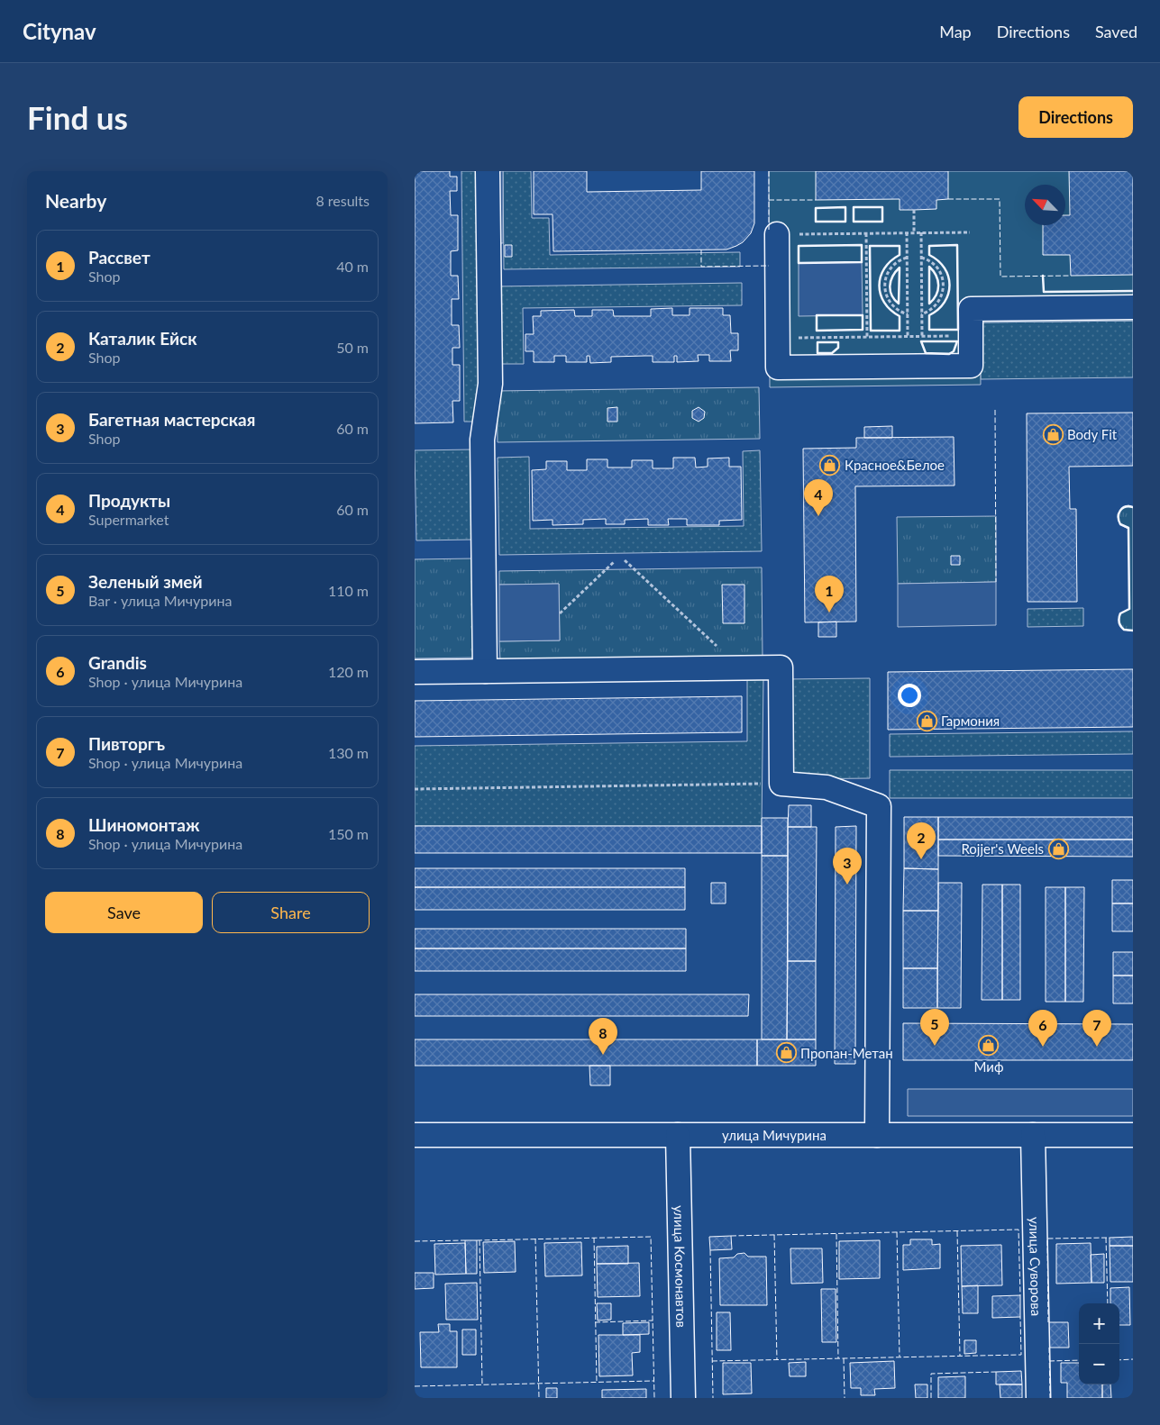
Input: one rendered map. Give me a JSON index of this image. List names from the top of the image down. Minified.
{"streets":{"street":["улица Мичурина","улица Космонавтов","улица Суворова"]},"crossings":[["улица Мичурина","улица Космонавтов"],["улица Мичурина","улица Суворова"]],"places":{"shop":["Body Fit","Красное&Белое","Гармония","Rojjer's Weels","Миф","Пропан-Метан"]},"north":"top left","page":{"header":"Citynav","nav":["Map","Directions","Saved"],"buttons":["Directions",["Save","Share"]],"title":"Find us","heading":["Nearby","8 results"],"list":[{"mark":"1","name":"Рассвет","note":"Shop","value":"40 m"},{"mark":"2","name":"Каталик Ейск","note":"Shop","value":"50 m"},{"mark":"3","name":"Багетная мастерская","note":"Shop","value":"60 m"},{"mark":"4","name":"Продукты","note":"Supermarket","value":"60 m"},{"mark":"5","name":"Зеленый змей","note":"Bar · улица Мичурина","value":"110 m"},{"mark":"6","name":"Grandis","note":"Shop · улица Мичурина","value":"120 m"},{"mark":"7","name":"Пивторгъ","note":"Shop · улица Мичурина","value":"130 m"},{"mark":"8","name":"Шиномонтаж","note":"Shop · улица Мичурина","value":"150 m"}],"pins":["4","1","2","3","5","6","7","8"],"map_buttons":["+","−"]}}
